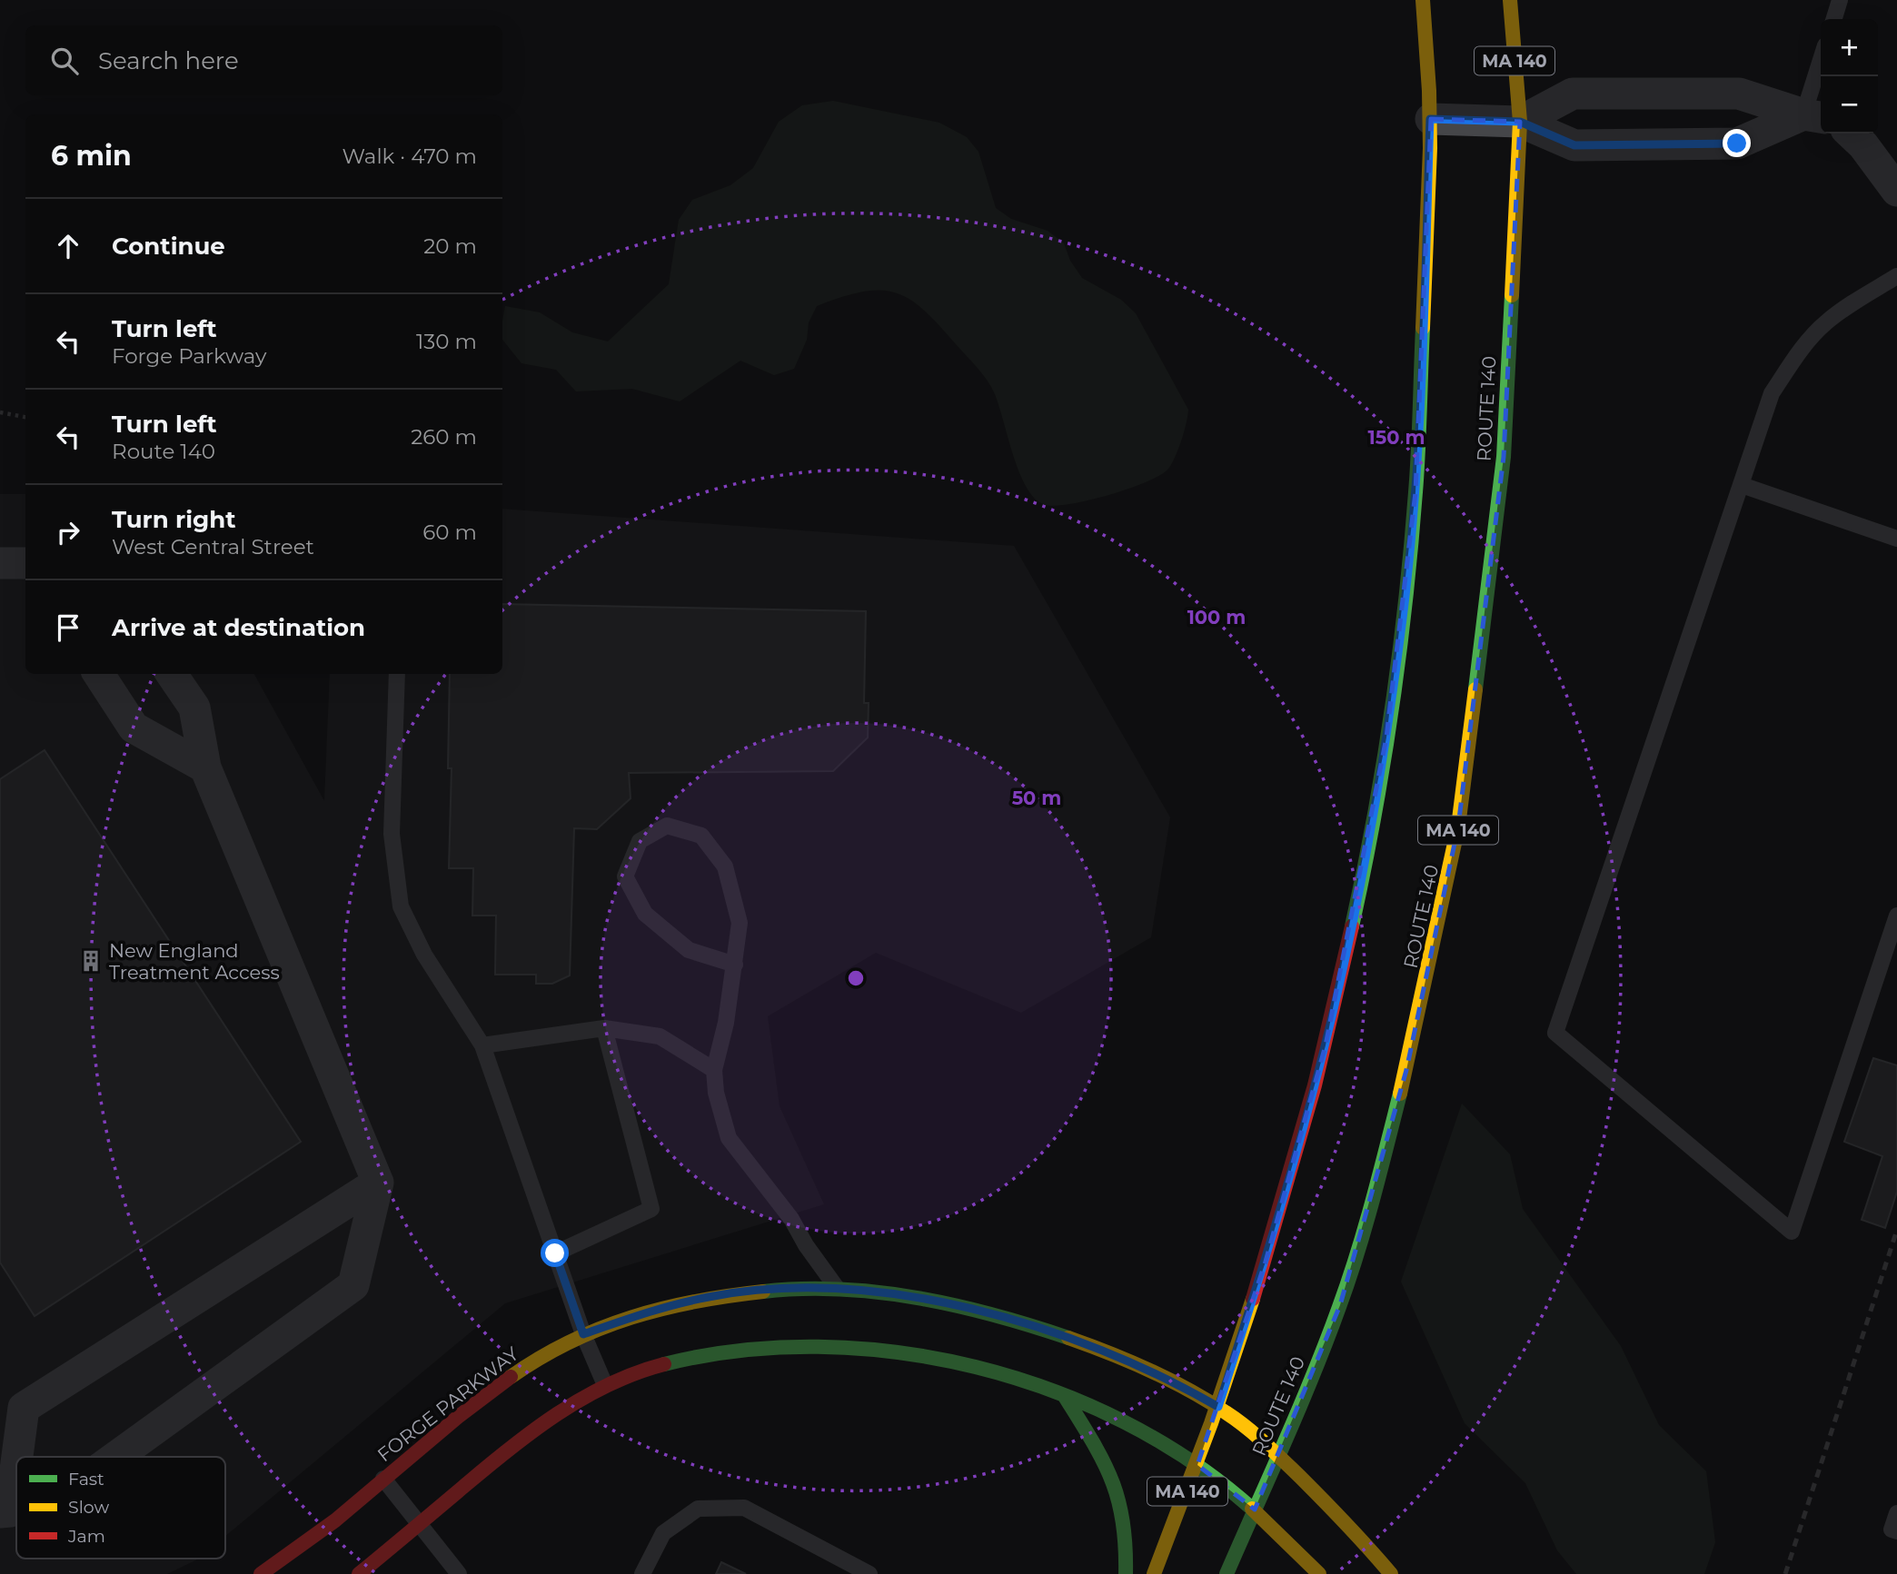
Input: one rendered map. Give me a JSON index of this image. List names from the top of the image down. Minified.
{"streets":{"main road":["MA 140","ROUTE 140","FORGE PARKWAY"]},"crossings":[["MA 140","ROUTE 140"],["MA 140","FORGE PARKWAY"],["ROUTE 140","FORGE PARKWAY"]],"places":{"building":["New England Treatment Access"]},"legend":["Fast","Slow","Jam"],"page":{"map_buttons":["+","−"],"search":"Search here","heading":["6 min","Walk · 470 m"],"list":[["Continue","20 m"],["Turn left","Forge Parkway","130 m"],["Turn left","Route 140","260 m"],["Turn right","West Central Street","60 m"],"Arrive at destination"]},"rings":["150 m","100 m","50 m"]}
